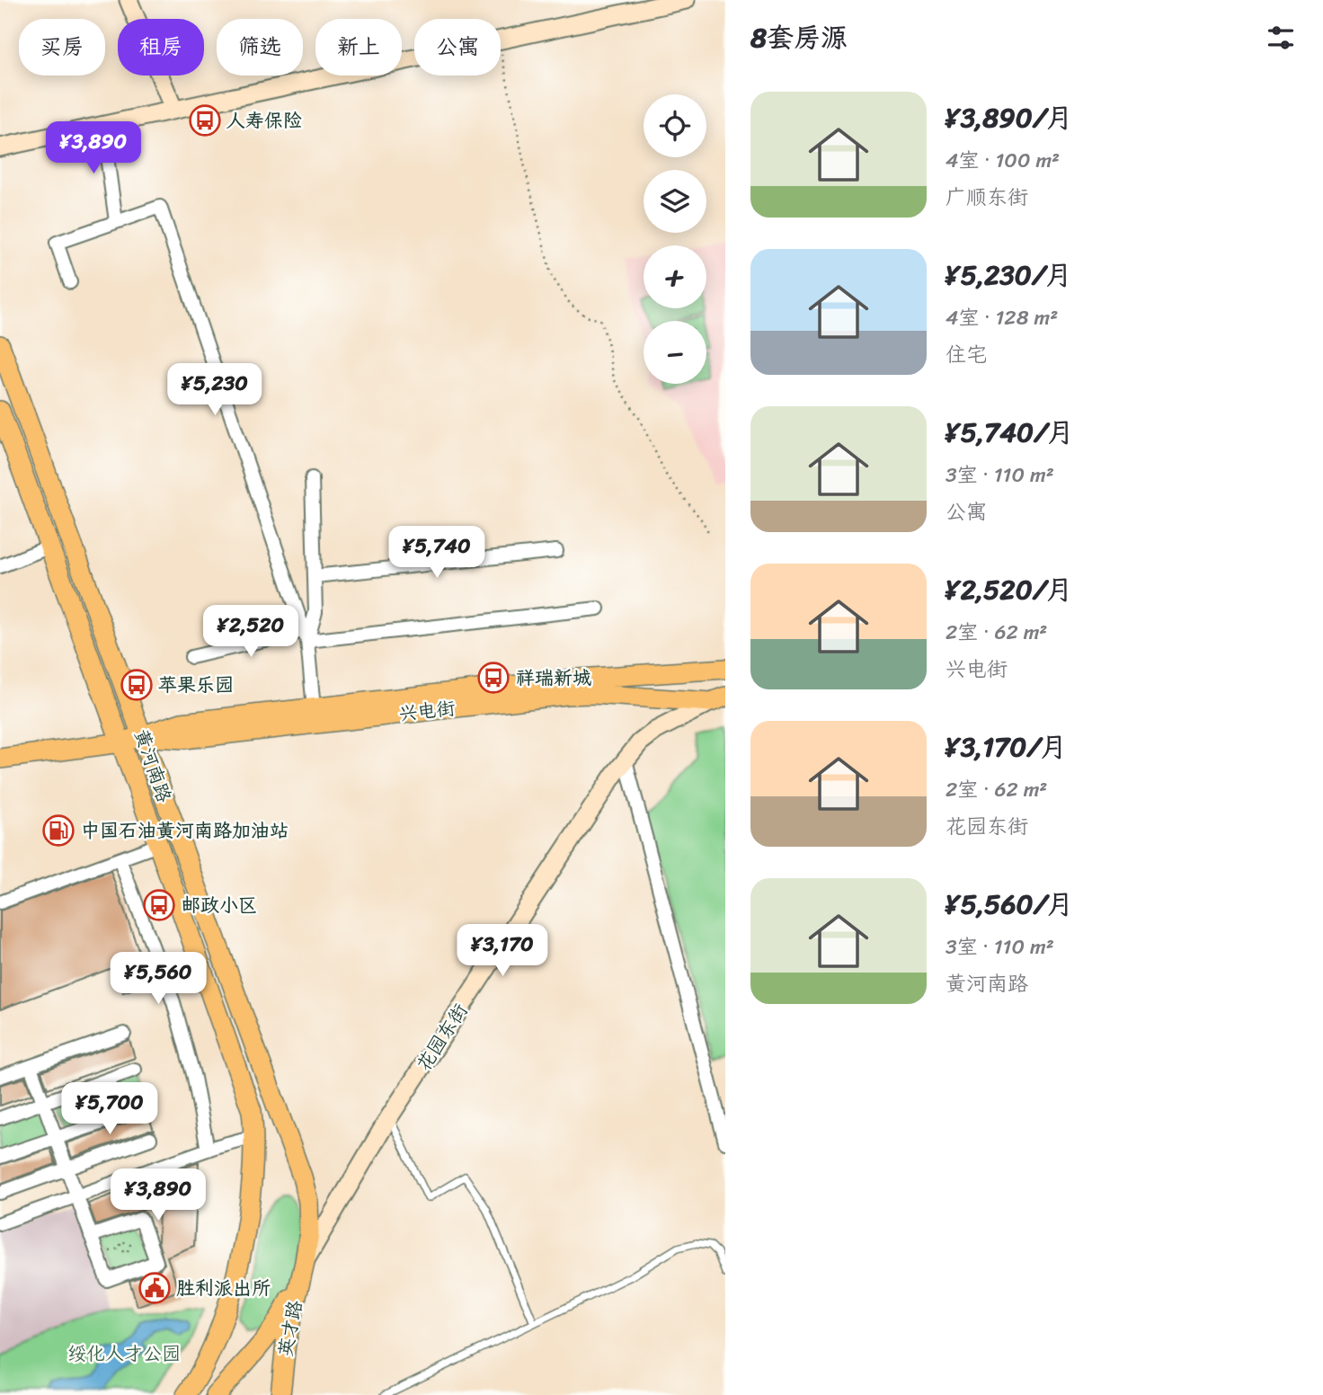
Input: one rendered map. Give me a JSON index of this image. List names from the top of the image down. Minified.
{"streets":{"main road":["兴电街","黄河南路","花园东街","英才路"]},"crossings":[["兴电街","黄河南路"],["兴电街","花园东街"],["黄河南路","花园东街"],["黄河南路","英才路"],["花园东街","英才路"]],"parks":["绥化人才公园"],"places":{"bus stop":["人寿保险","祥瑞新城","苹果乐园","邮政小区"],"fuel station":["中国石油黄河南路加油站"],"public building":["胜利派出所"]},"page":{"heading":"8套房源","chip":["买房","租房","筛选","新上","公寓"],"list":[{"name":"¥3,890/月","note":"4室 · 100 m² · 广顺东街"},{"name":"¥5,230/月","note":"4室 · 128 m² · 住宅"},{"name":"¥5,740/月","note":"3室 · 110 m² · 公寓"},{"name":"¥2,520/月","note":"2室 · 62 m² · 兴电街"},{"name":"¥3,170/月","note":"2室 · 62 m² · 花园东街"},{"name":"¥5,560/月","note":"3室 · 110 m² · 黄河南路"}],"map_buttons":["+","−"],"price":["¥3,890","¥5,230","¥5,740","¥2,520","¥3,170","¥5,560","¥5,700","¥3,890"]}}
